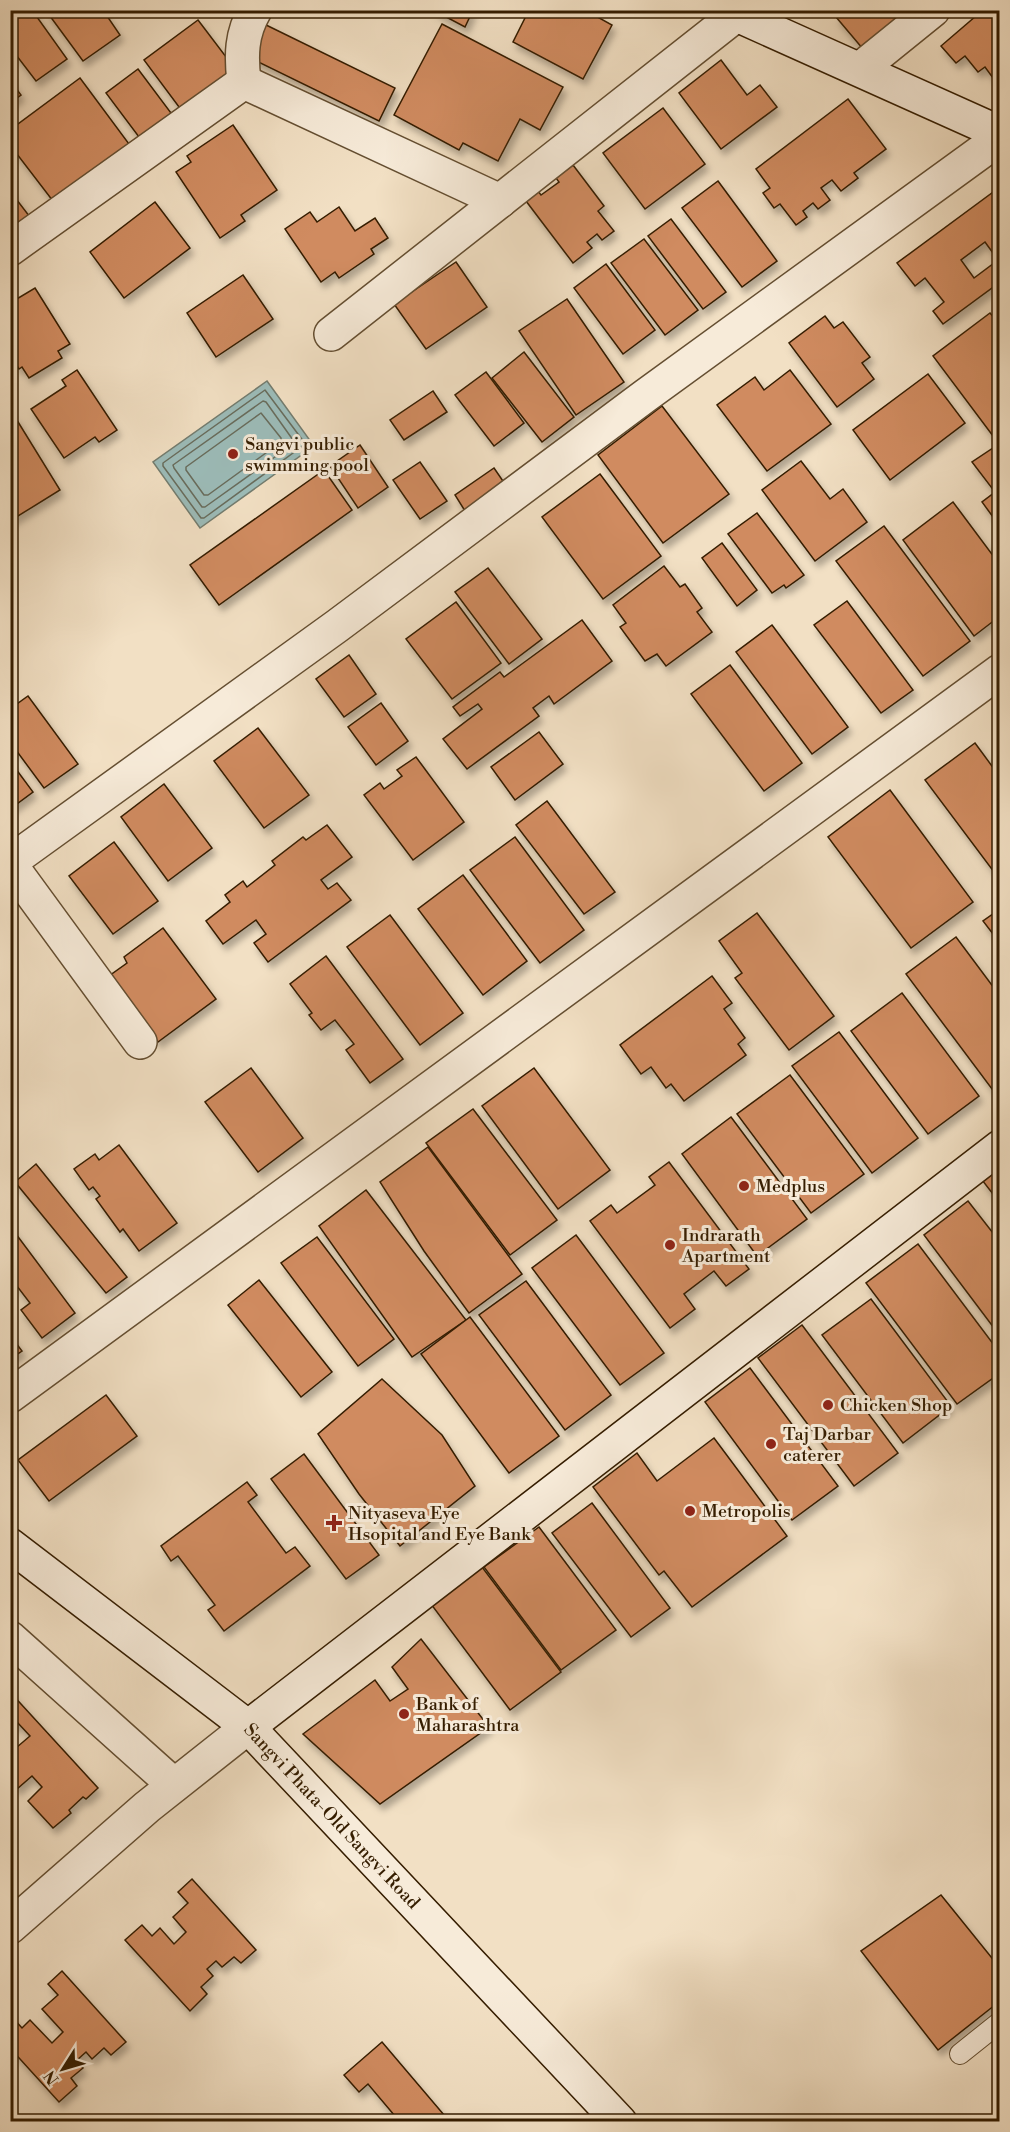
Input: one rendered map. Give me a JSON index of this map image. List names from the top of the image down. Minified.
{"streets":{"street":["Sangvi Phata-Old Sangvi Road"]},"places":{"other":["Sangvi public swimming pool","Medplus","Indrarath Apartment","Chicken Shop","Taj Darbar caterer","Metropolis","Bank of Maharashtra"],"health":["Nityaseva Eye Hsopital and Eye Bank"]},"north":"bottom left"}
